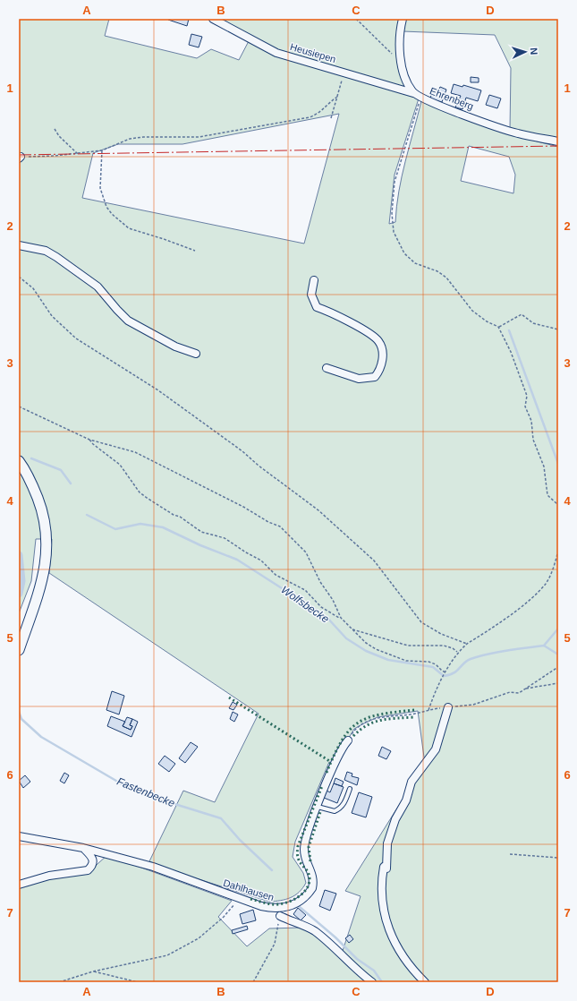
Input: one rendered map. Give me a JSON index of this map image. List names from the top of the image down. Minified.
{"streets":{"street":["Heusiepen","Ehrenberg","Dahlhausen"]},"crossings":[["Heusiepen","Ehrenberg"]],"water":["Wolfsbecke","Fastenbecke"],"north":"right","grid":{"columns":["A","B","C","D"],"rows":["1","2","3","4","5","6","7"]}}
